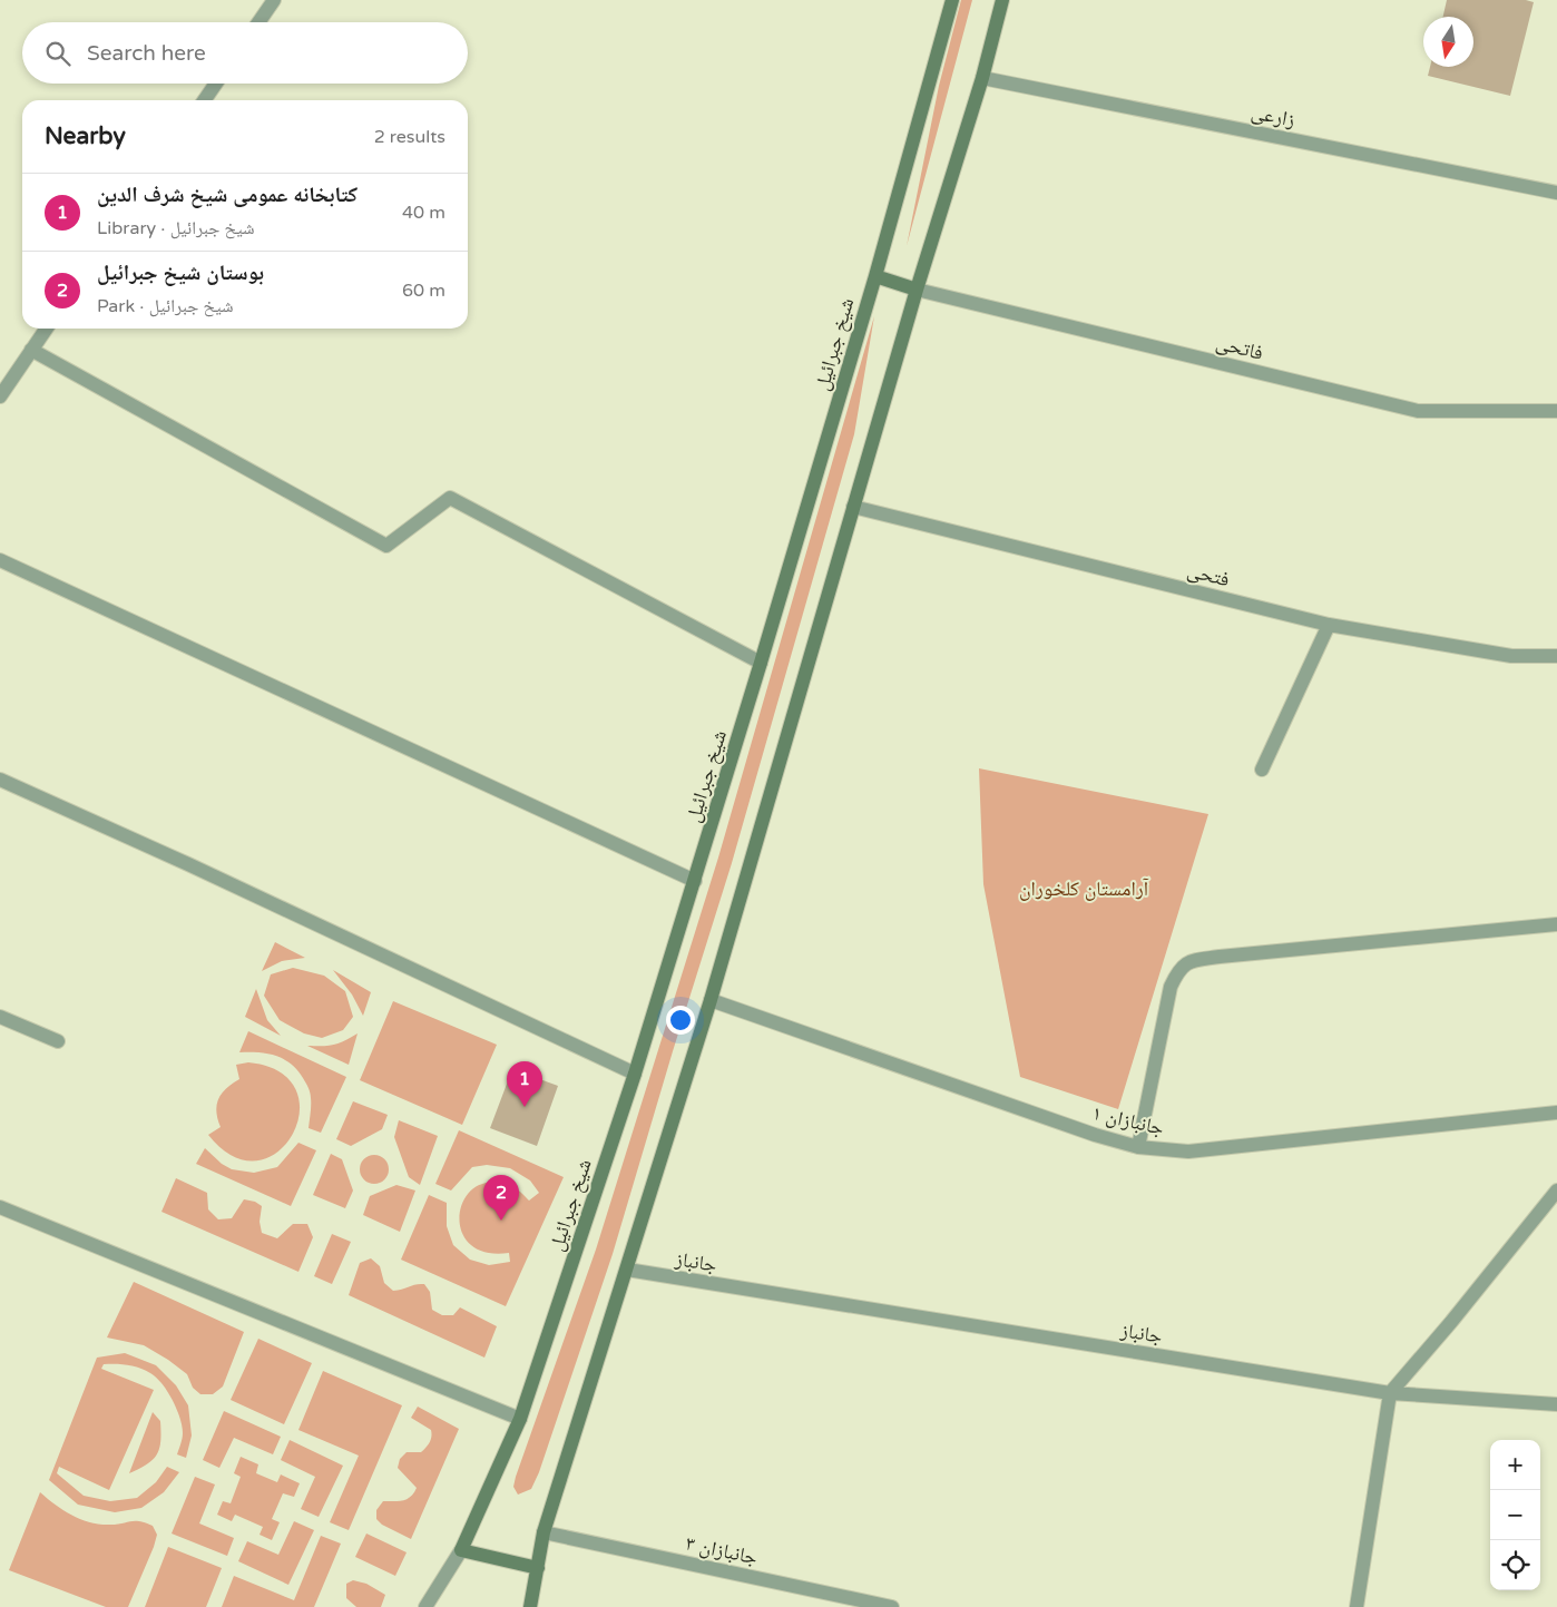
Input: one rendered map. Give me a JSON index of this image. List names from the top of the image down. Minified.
{"streets":{"street":["زارعی","شیخ جبرائیل","فاتحی","فتحی","جانبازان ۱","جانباز","جانبازان ۳"]},"parks":["آرامستان کلخوران"],"north":"bottom","page":{"search":"Search here","heading":["Nearby","2 results"],"list":[{"mark":"1","name":"کتابخانه عمومی شیخ شرف الدین","note":"Library · شیخ جبرائیل","value":"40 m"},{"mark":"2","name":"بوستان شیخ جبرائیل","note":"Park · شیخ جبرائیل","value":"60 m"}],"pins":["1","2"],"map_buttons":["+","−"]}}
